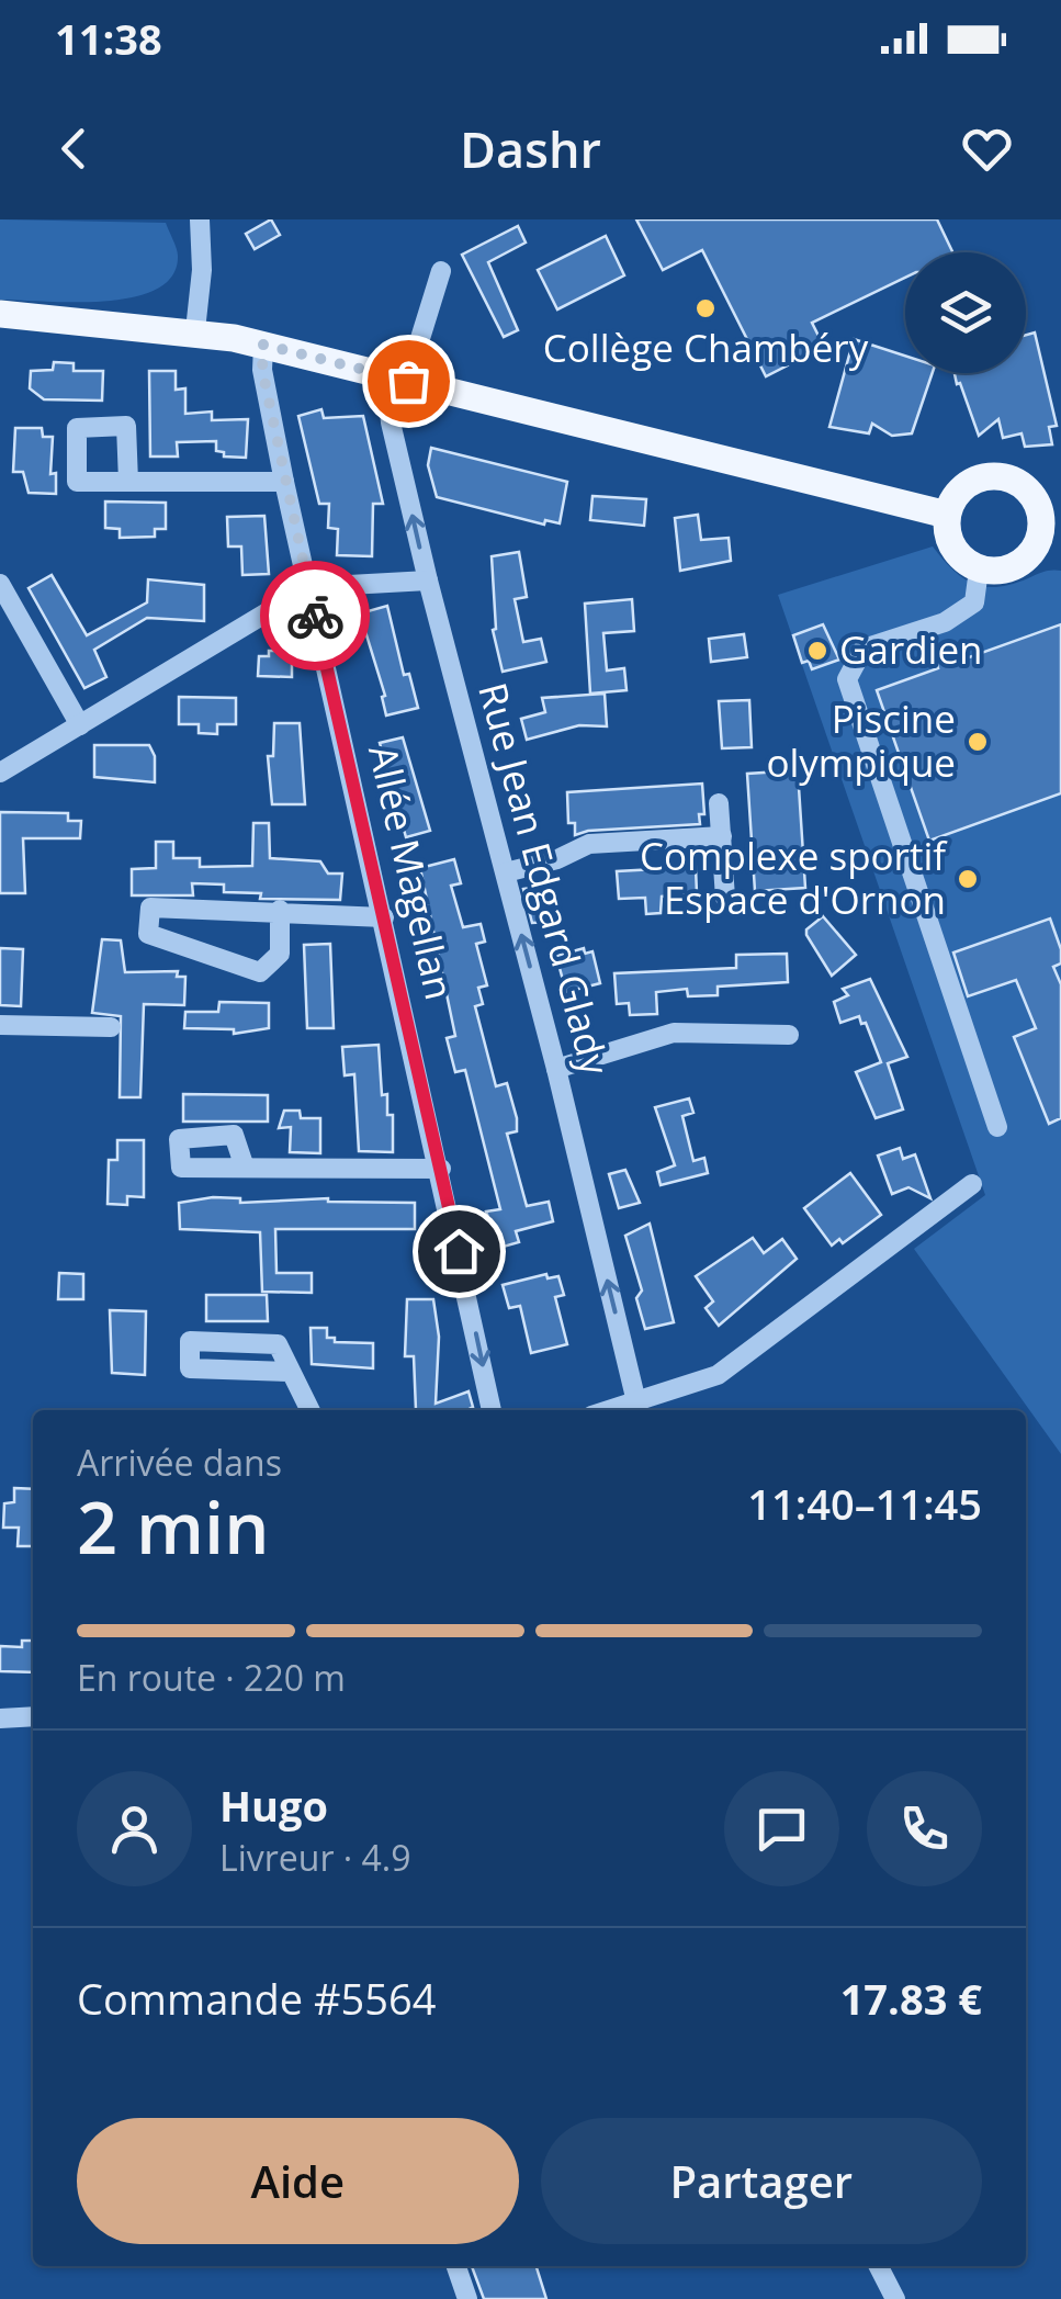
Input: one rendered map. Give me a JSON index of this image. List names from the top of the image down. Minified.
{"streets":{"street":["Allée Magellan","Rue Jean Edgard Glady"]},"one_way":["Rue Jean Edgard Glady"],"places":["Collège Chambéry","Gardien","Piscine olympique","Complexe sportif Espace d'Ornon"],"page":{"status":"11:38","header":"Dashr","heading":["2 min","Arrivée dans","11:40–11:45"],"panel":["Hugo","Livreur · 4.9","Commande #5564","17.83 €"],"bar":"En route · 220 m","buttons":["Aide","Partager"]}}
